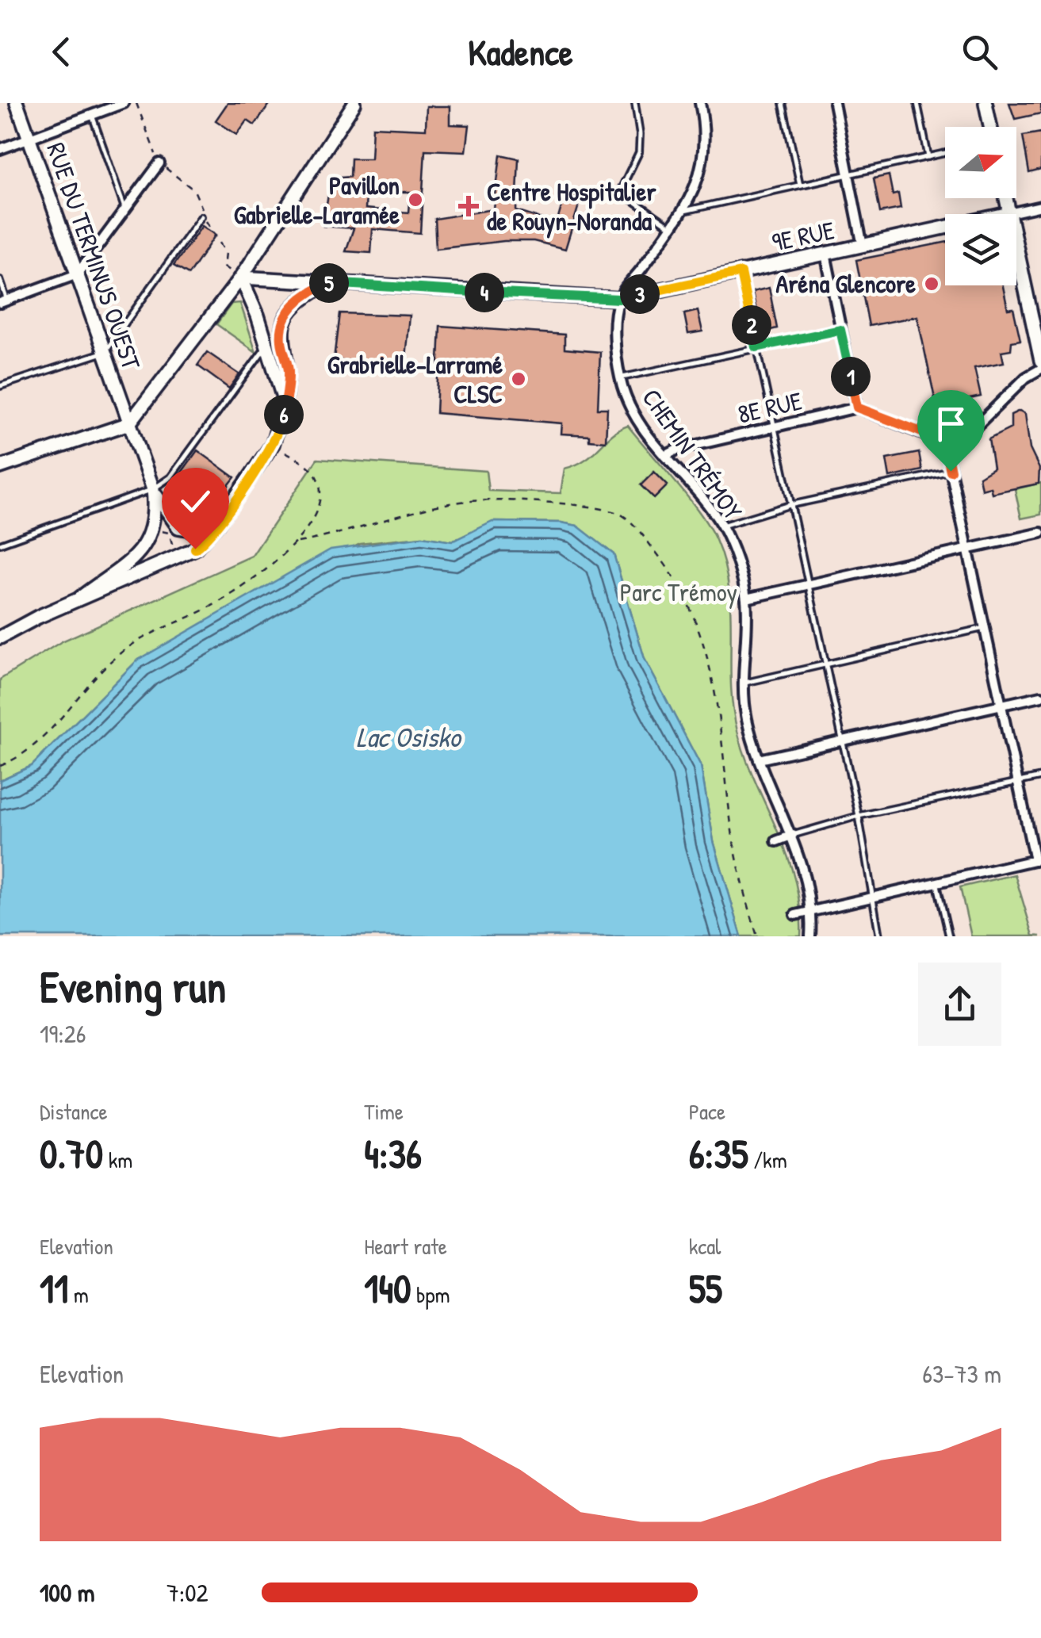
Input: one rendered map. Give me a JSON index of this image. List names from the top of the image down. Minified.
{"streets":{"street":["9E RUE","RUE DU TERMINUS OUEST","8E RUE","CHEMIN TRÉMOY"]},"crossings":[["9E RUE","CHEMIN TRÉMOY"],["8E RUE","CHEMIN TRÉMOY"]],"water":["Lac Osisko"],"parks":["Parc Trémoy"],"places":{"other":["Pavillon Gabrielle-Laramée","Aréna Glencore","Grabrielle-Larramé CLSC"],"health":["Centre Hospitalier de Rouyn-Noranda"]},"north":"right","page":{"header":"Kadence","pins":["5","4","3","2","1","6"],"heading":["Evening run","19:26"],"stats":[["Distance","0.70 km"],["Time","4:36"],["Pace","6:35 /km"],["Elevation","11 m"],["Heart rate","140 bpm"],["kcal","55"]],"chart":["Elevation","63–73 m"],"list":[{"name":"100 m","note":"7:02"}]}}
